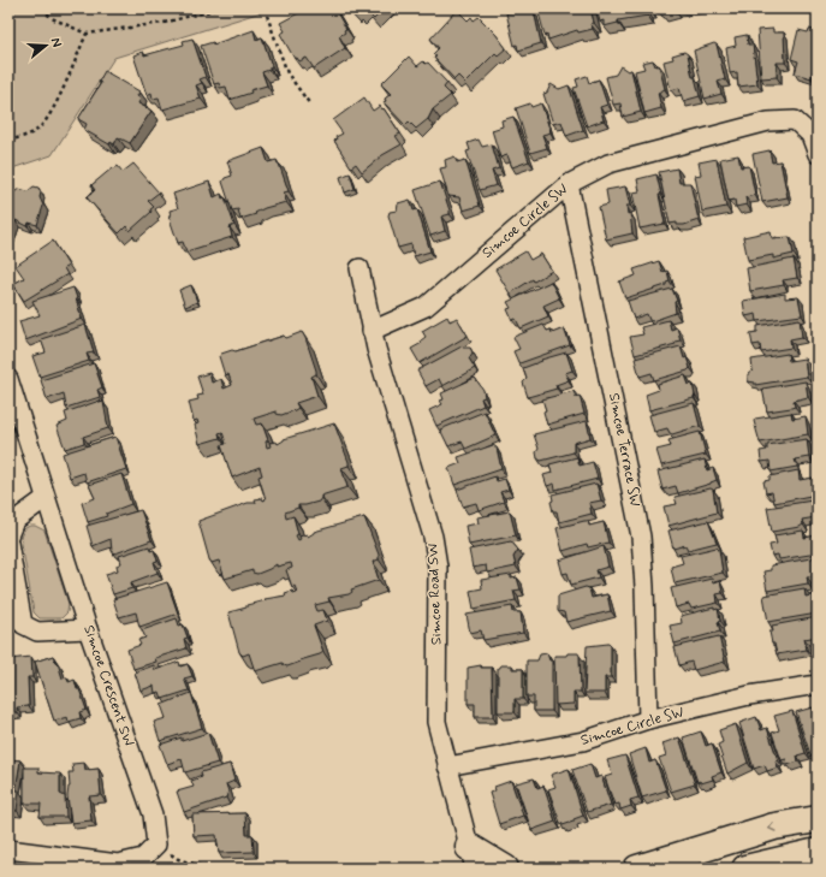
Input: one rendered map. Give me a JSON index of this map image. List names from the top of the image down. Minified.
{"streets":{"street":["Simcoe Circle SW","Simcoe Terrace SW","Simcoe Road SW","Simcoe Crescent SW"]},"crossings":[["Simcoe Circle SW","Simcoe Terrace SW"],["Simcoe Circle SW","Simcoe Road SW"]],"north":"right"}
